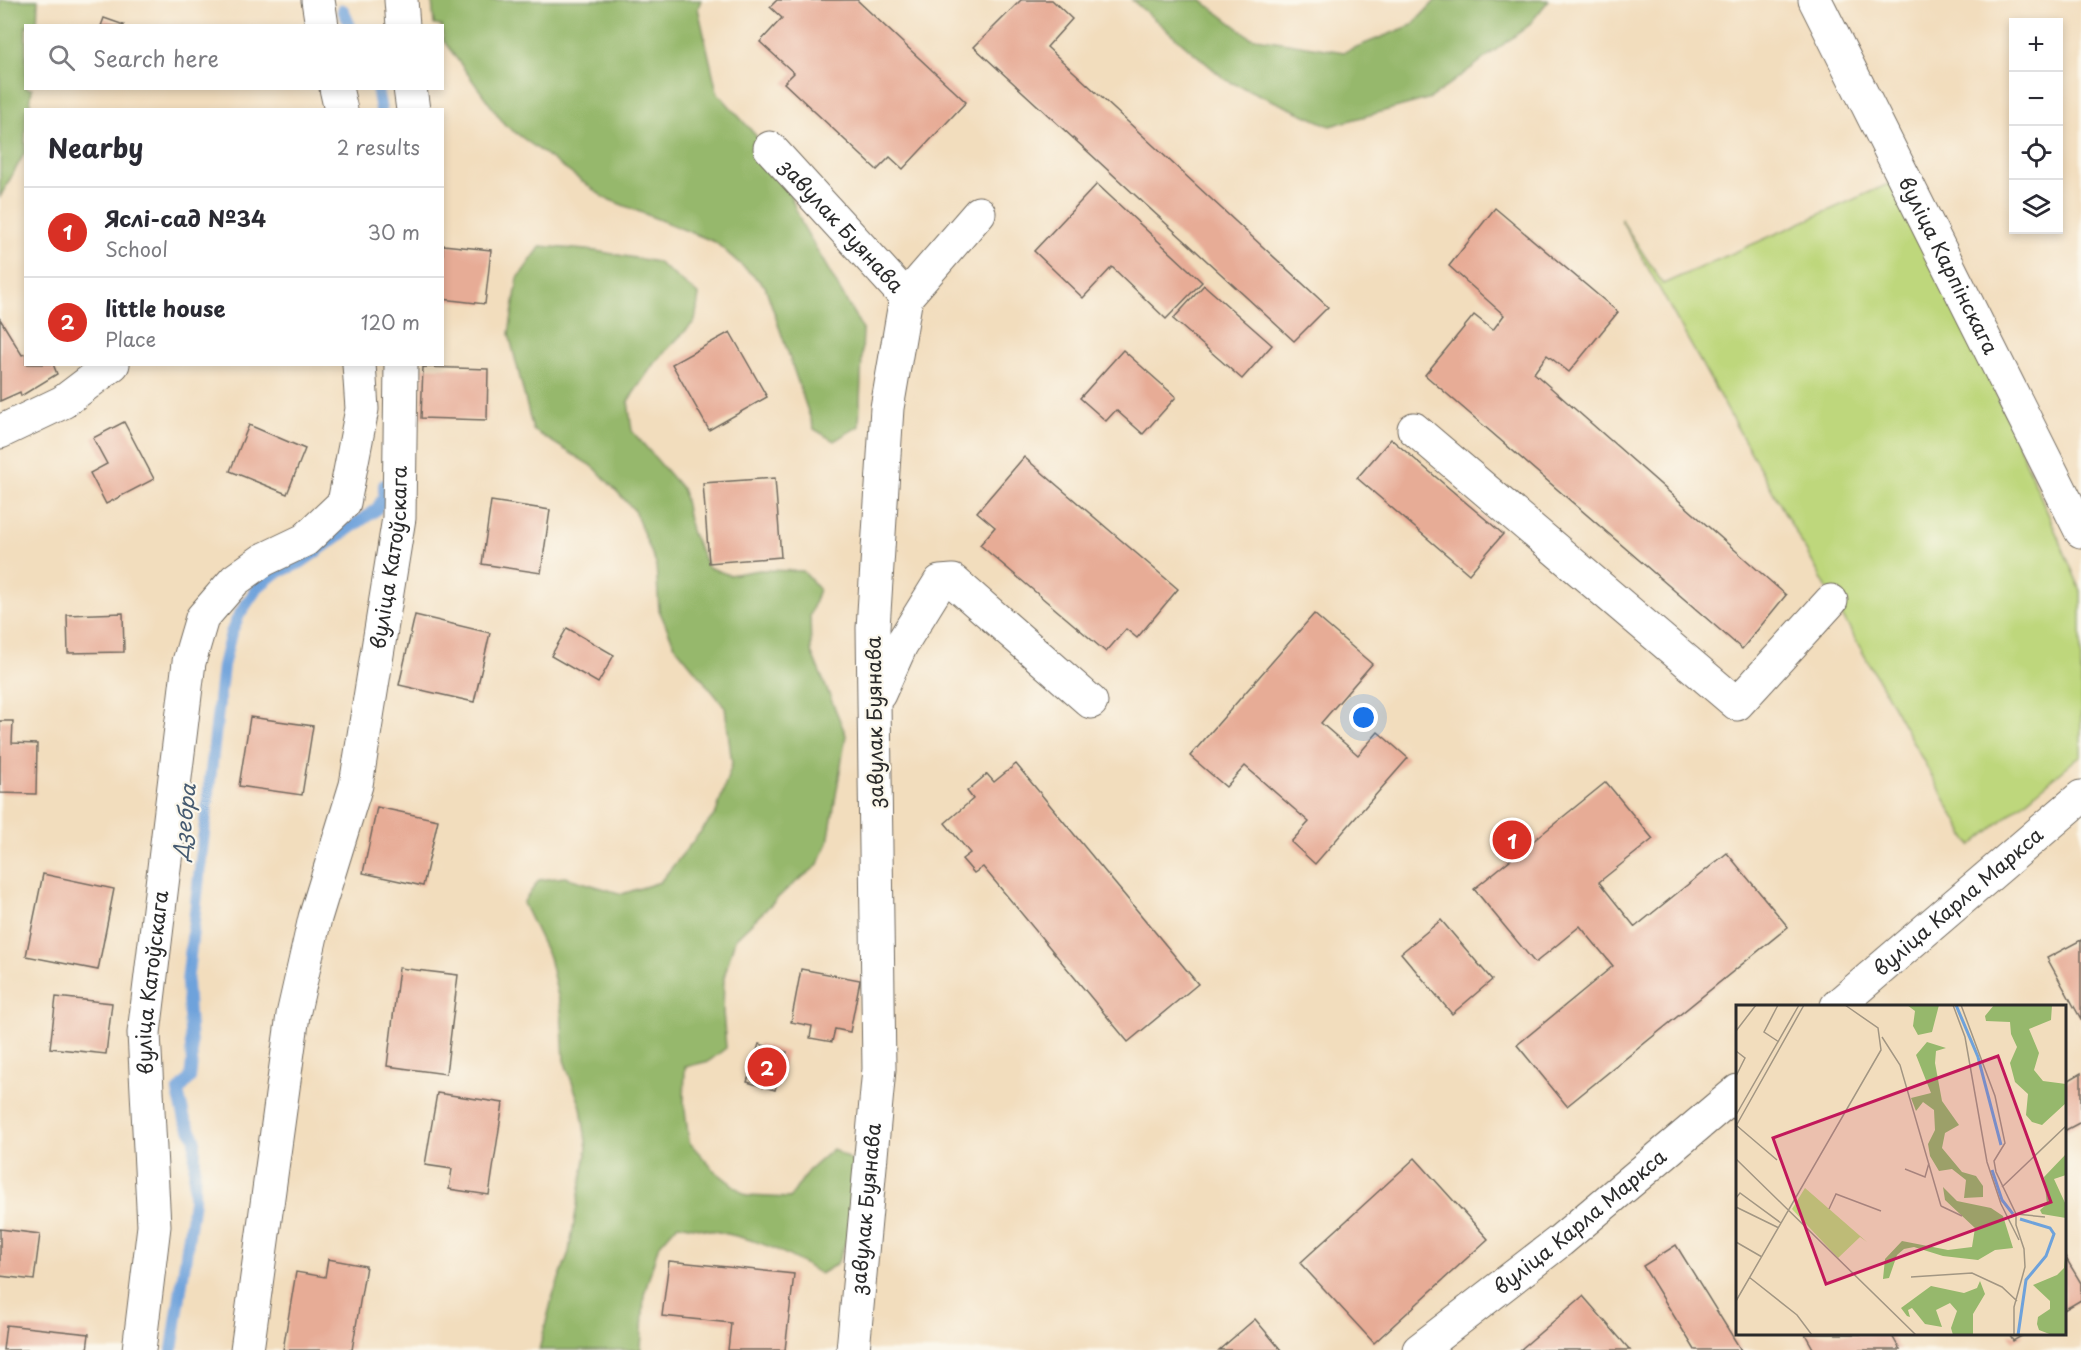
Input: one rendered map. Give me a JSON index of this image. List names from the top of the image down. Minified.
{"streets":{"street":["завулак Буянава","вуліца Карпінскага","вуліца Катоўскага","вуліца Карла Маркса"]},"water":["Дзебра"],"page":{"map_buttons":["+","−"],"search":"Search here","heading":["Nearby","2 results"],"list":[{"mark":"1","name":"Яслі-сад №34","note":"School","value":"30 m"},{"mark":"2","name":"little house","note":"Place","value":"120 m"}],"pins":["1","2"]}}
